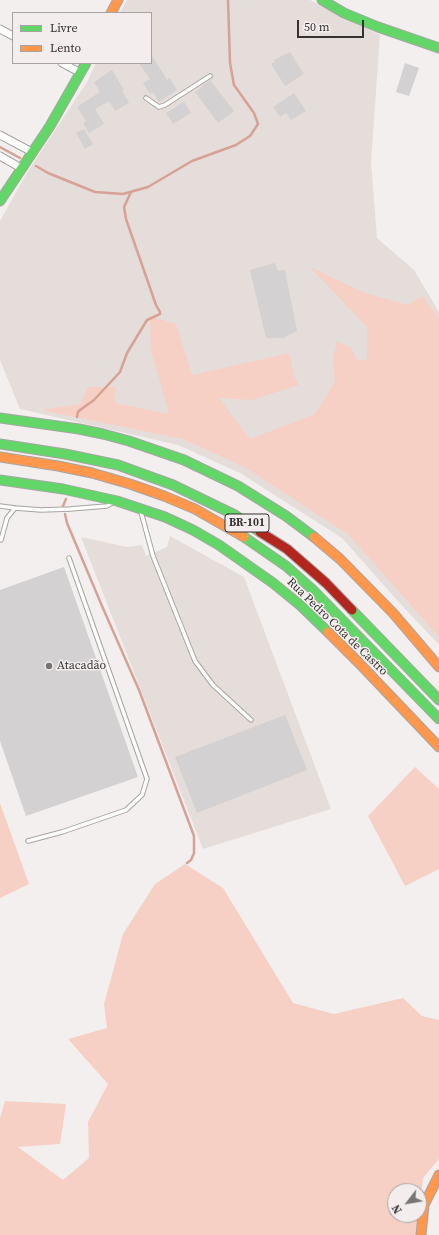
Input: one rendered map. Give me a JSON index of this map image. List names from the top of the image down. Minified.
{"streets":{"main road":["BR-101","Rua Pedro Cota de Castro"]},"places":["Atacadão"],"legend":["Livre","Lento"],"scale_bar":"50 m","north":"bottom left"}
